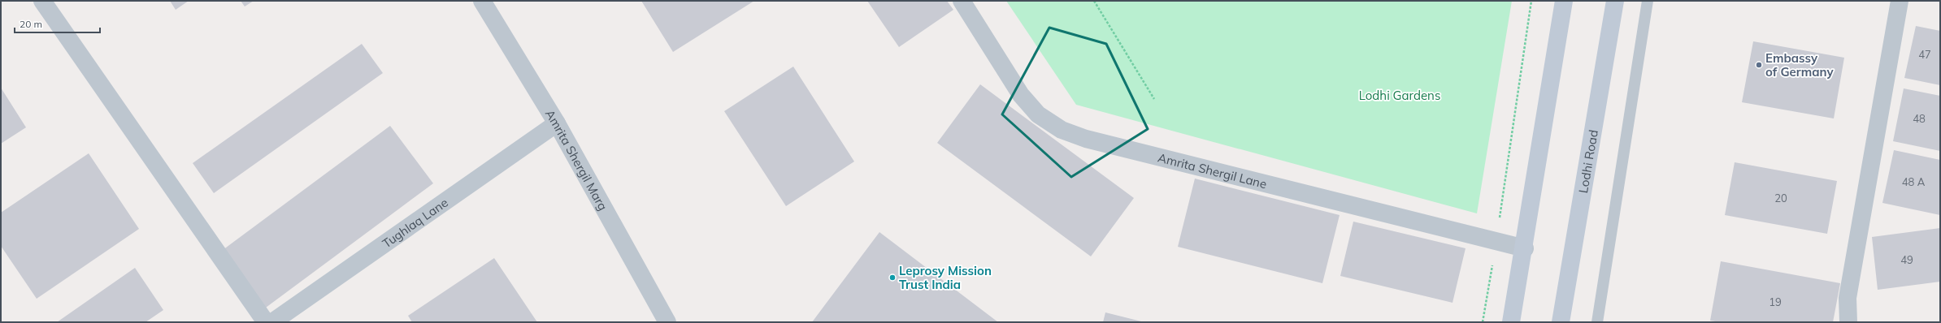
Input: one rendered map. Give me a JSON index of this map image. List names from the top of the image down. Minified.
{"streets":{"main road":["Lodhi Road"],"street":["Amrita Shergil Marg","Amrita Shergil Lane","Tughlaq Lane"]},"crossings":[["Amrita Shergil Marg","Tughlaq Lane"]],"parks":["Lodhi Gardens"],"places":["Embassy of Germany","Leprosy Mission Trust India"],"house_numbers":["47","48","48 A","20","49","19"],"scale_bar":"20 m"}
